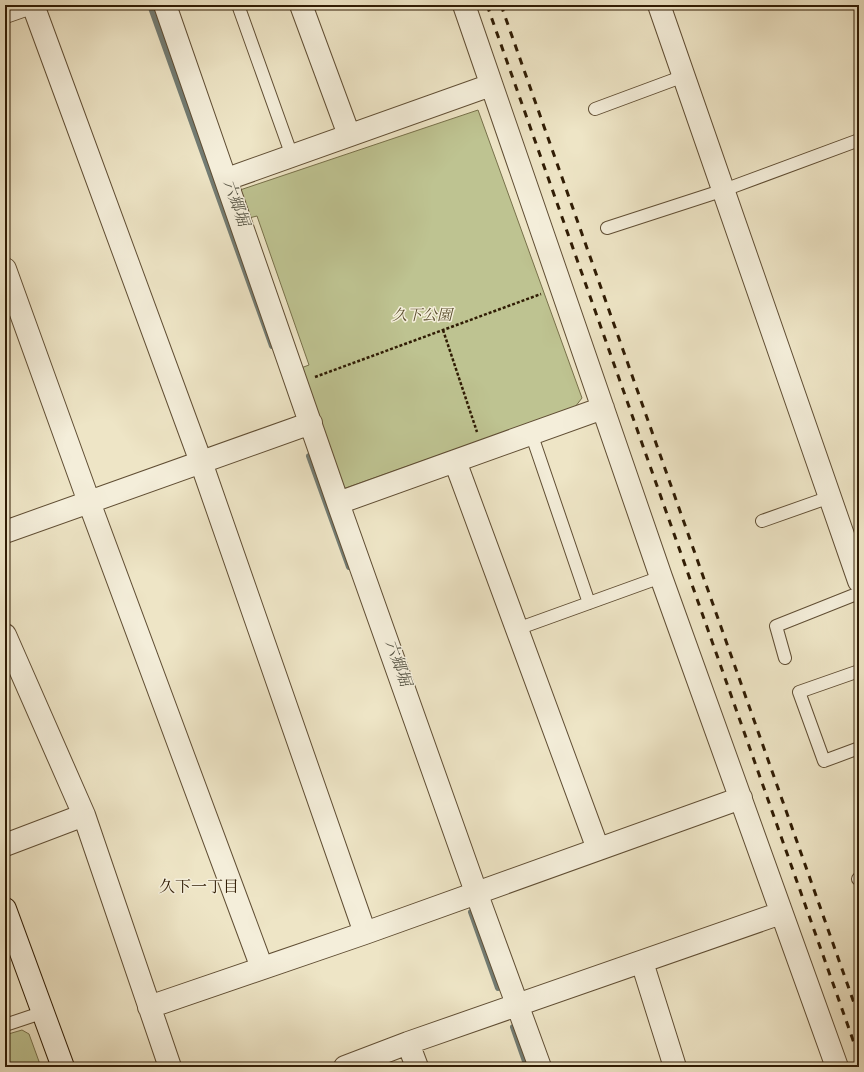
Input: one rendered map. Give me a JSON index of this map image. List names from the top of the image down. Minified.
{"districts":["久下一丁目"],"water":["六郷堀"],"parks":["久下公園"]}
